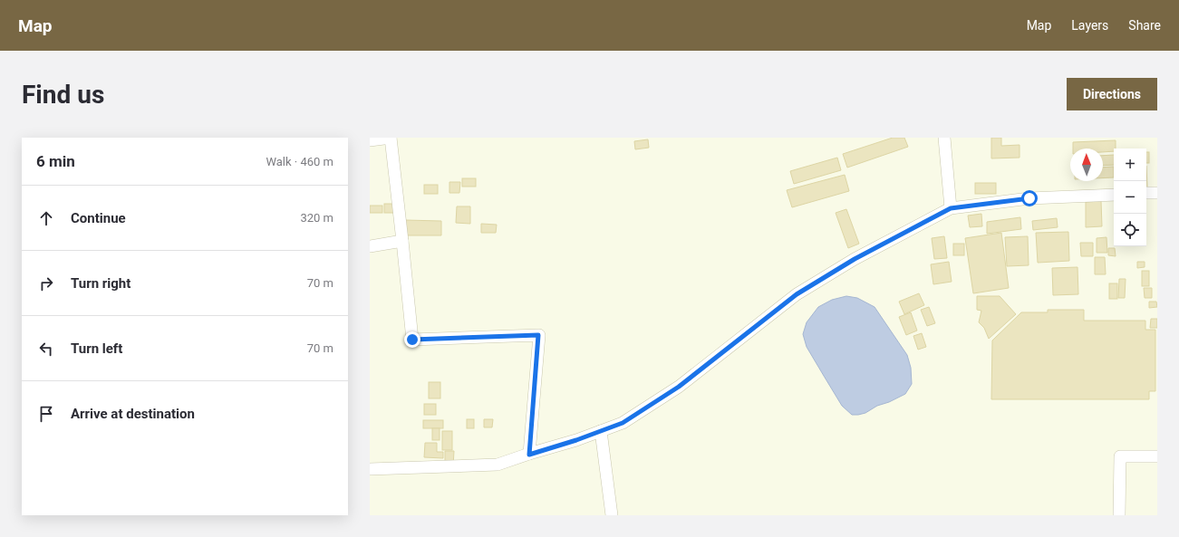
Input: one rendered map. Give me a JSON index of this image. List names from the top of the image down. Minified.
{"north":"top","page":{"header":"Map","nav":["Map","Layers","Share"],"buttons":"Directions","title":"Find us","heading":["6 min","Walk · 460 m"],"map_buttons":["+","−"],"list":[["Continue","320 m"],["Turn right","70 m"],["Turn left","70 m"],"Arrive at destination"]}}
